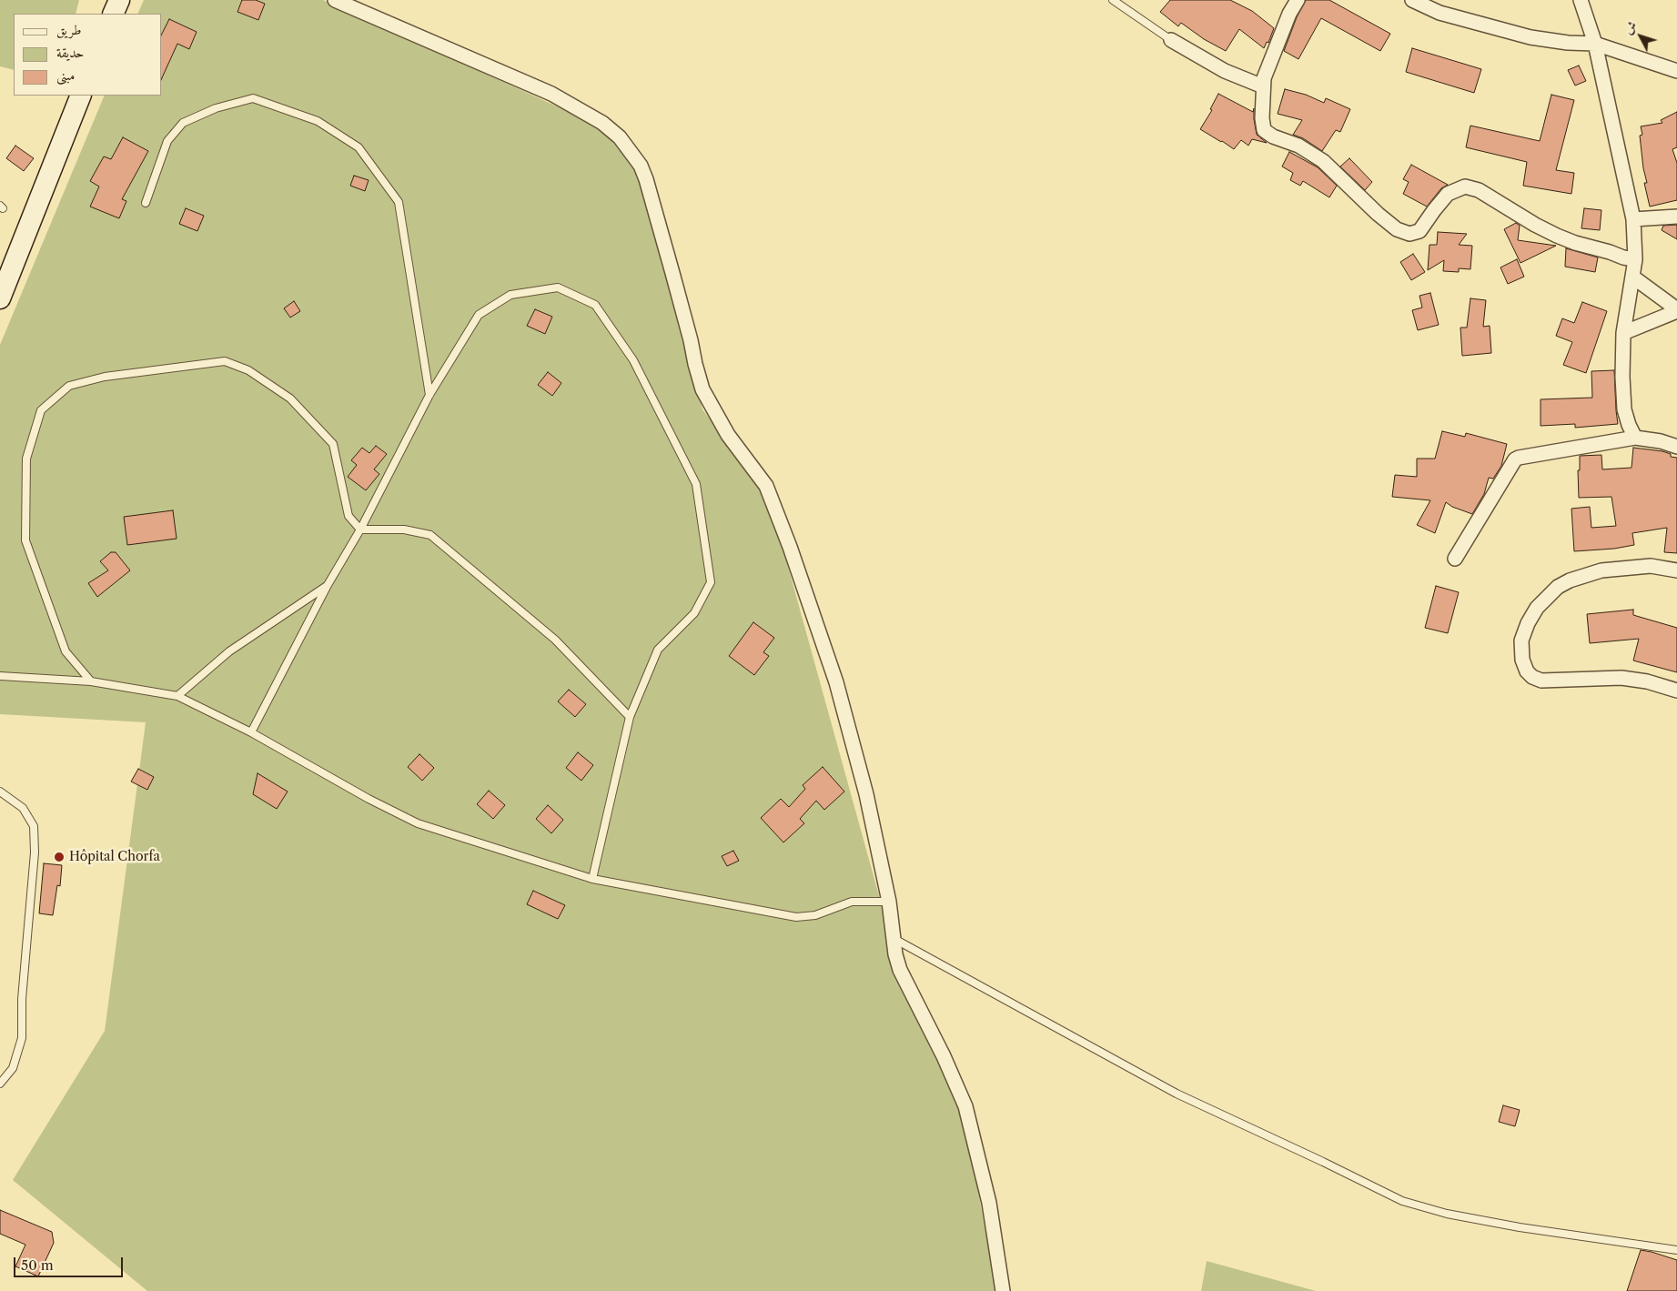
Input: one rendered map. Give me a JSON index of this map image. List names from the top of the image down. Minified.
{"places":["Hôpital Chorfa"],"legend":["طريق","حديقة","مبنى"],"scale_bar":"50 m","north":"top left"}
